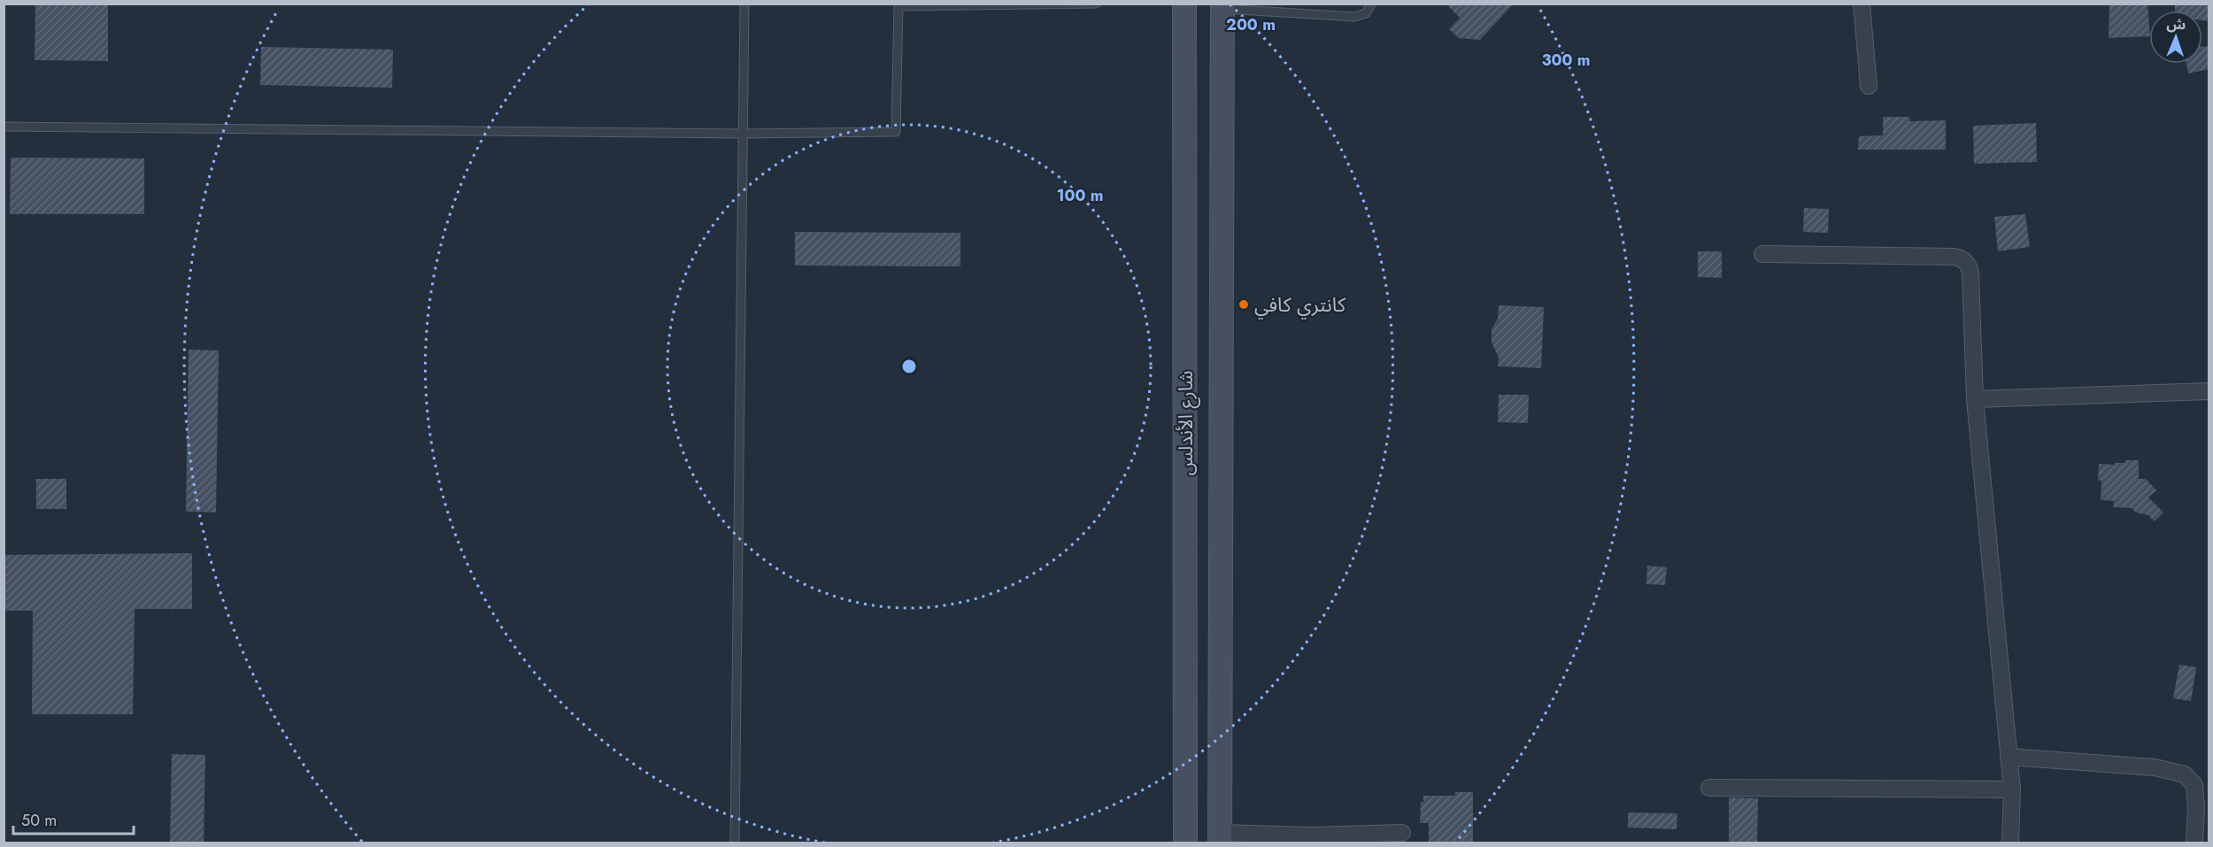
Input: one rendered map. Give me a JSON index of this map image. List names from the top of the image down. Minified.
{"streets":{"main road":["شارع الأندلس"]},"places":["كانتري كافي"],"scale_bar":"50 m","north":"top","rings":["200 m","300 m","100 m"]}
